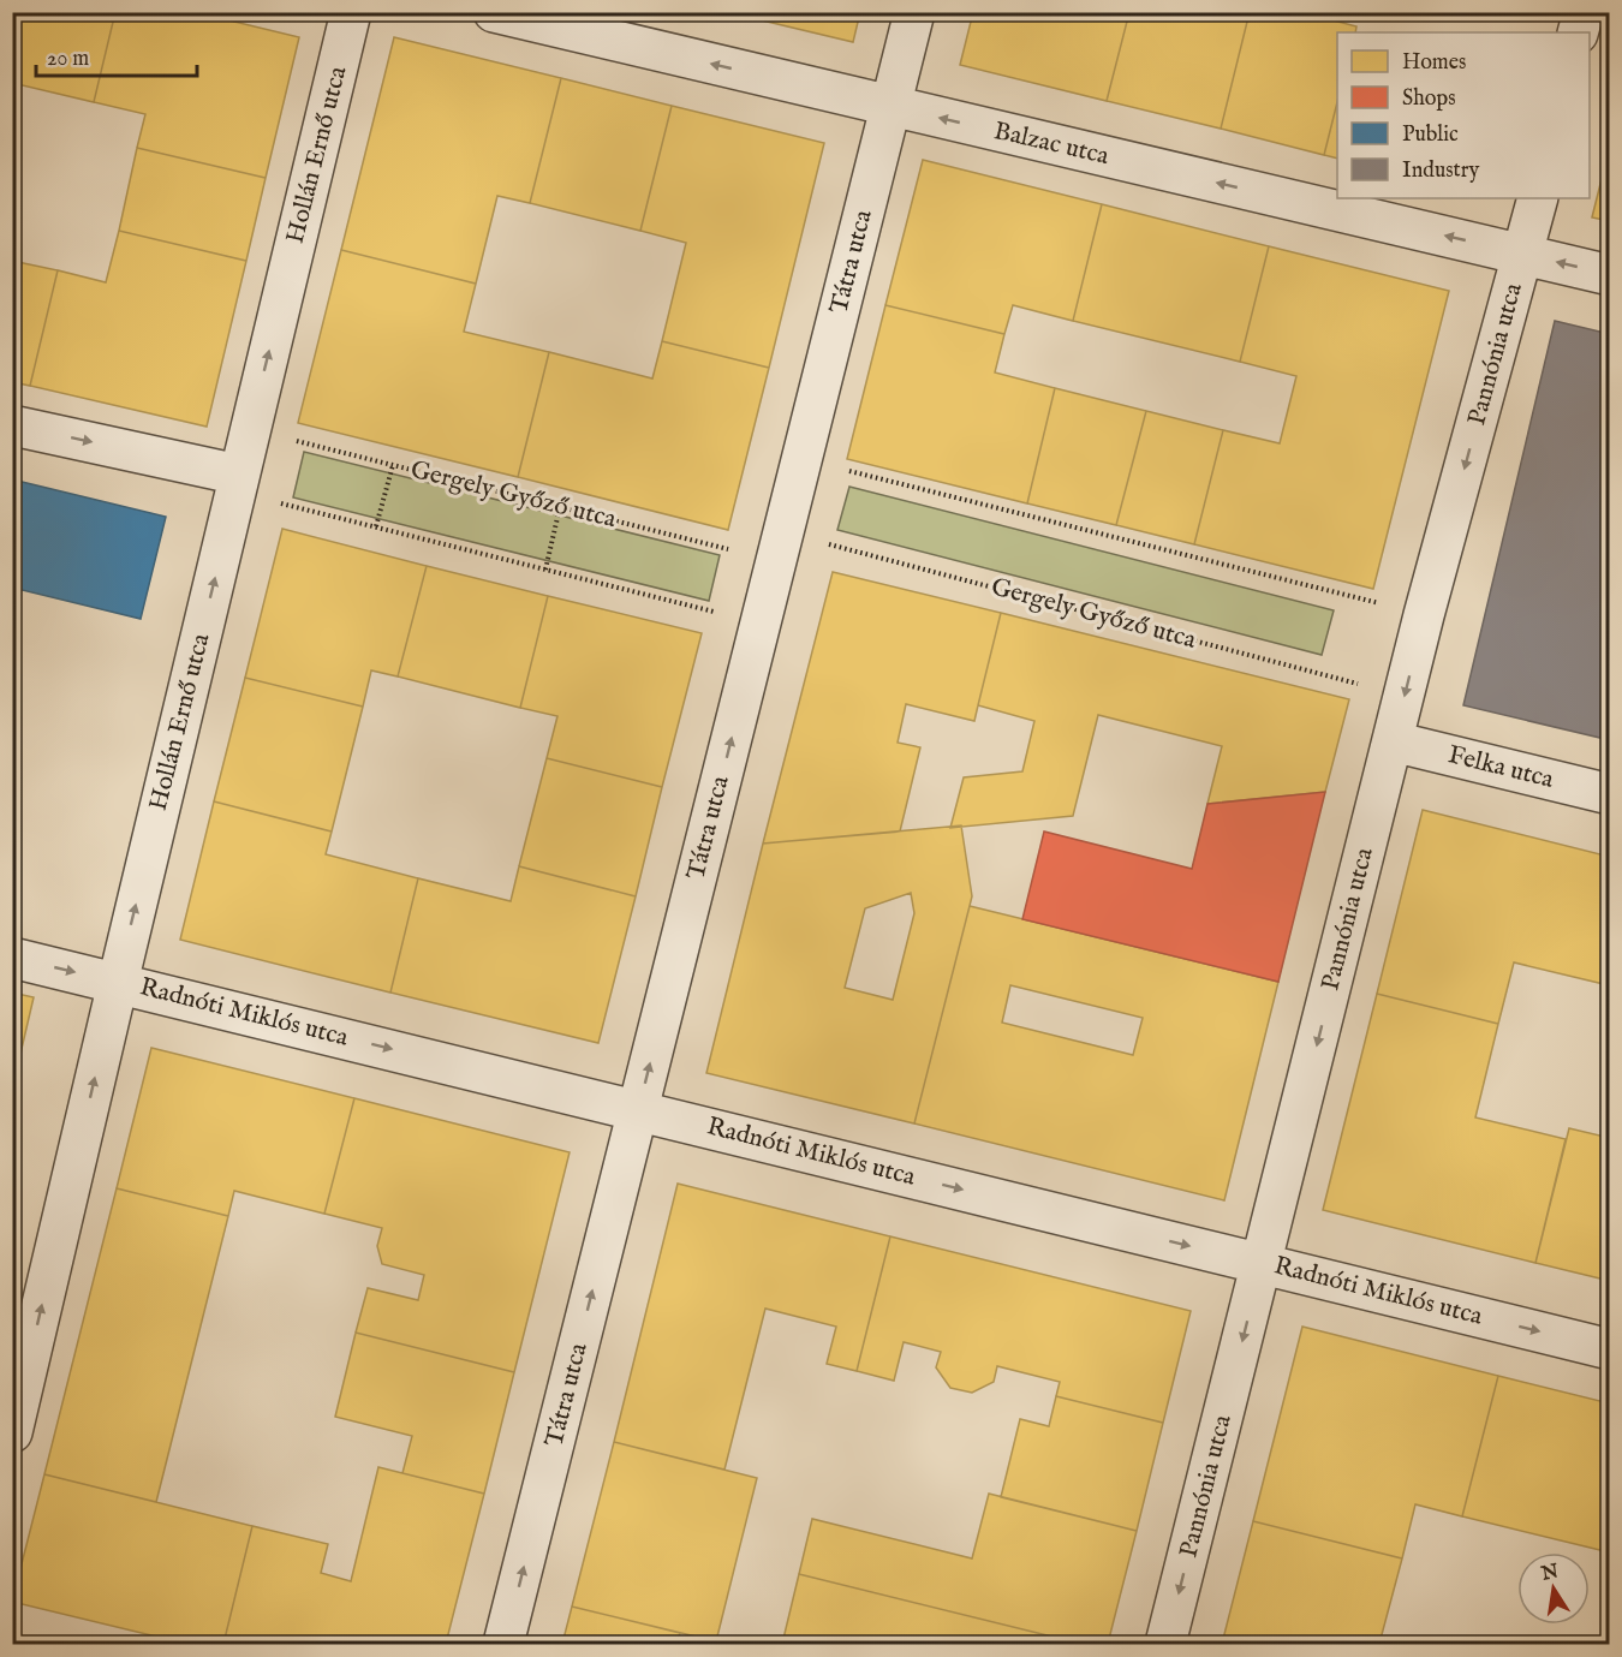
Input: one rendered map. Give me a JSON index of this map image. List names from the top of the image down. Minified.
{"streets":{"street":["Balzac utca","Hollán Ernő utca","Tátra utca","Pannónia utca","Felka utca","Radnóti Miklós utca"],"path":["Gergely Győző utca"]},"crossings":[["Balzac utca","Tátra utca"],["Balzac utca","Pannónia utca"],["Hollán Ernő utca","Gergely Győző utca"],["Hollán Ernő utca","Radnóti Miklós utca"],["Tátra utca","Gergely Győző utca"],["Tátra utca","Radnóti Miklós utca"],["Pannónia utca","Gergely Győző utca"],["Pannónia utca","Felka utca"],["Pannónia utca","Radnóti Miklós utca"]],"one_way":["Balzac utca","Hollán Ernő utca","Tátra utca","Pannónia utca","Radnóti Miklós utca"],"legend":["Homes","Shops","Public","Industry"],"scale_bar":"20 m","north":"top"}
